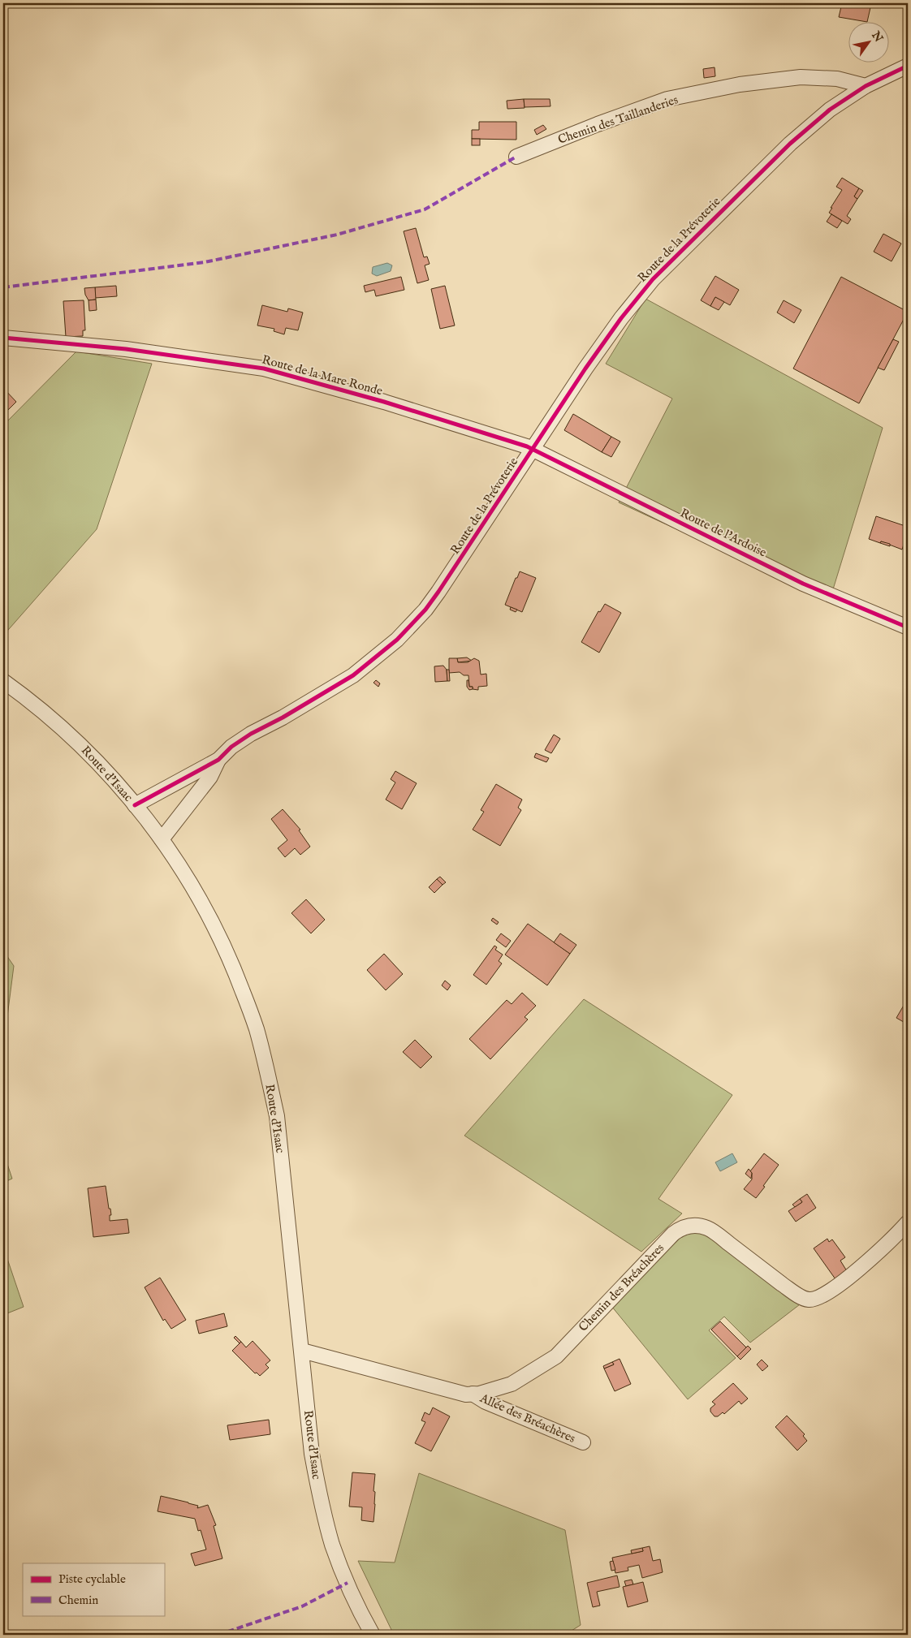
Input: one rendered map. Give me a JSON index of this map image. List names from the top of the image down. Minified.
{"streets":{"street":["Chemin des Taillanderies","Route de la Prévoterie","Route de la Mare Ronde","Route de l'Ardoise","Route d'Isaac","Chemin des Bréachères","Allée des Bréachères"]},"crossings":[["Chemin des Taillanderies","Route de la Prévoterie"],["Route de la Prévoterie","Route de la Mare Ronde"],["Route de la Prévoterie","Route de l'Ardoise"],["Route de la Prévoterie","Route d'Isaac"],["Route de la Mare Ronde","Route de l'Ardoise"],["Route d'Isaac","Chemin des Bréachères"],["Chemin des Bréachères","Allée des Bréachères"]],"legend":["Piste cyclable","Chemin"],"north":"top right"}
